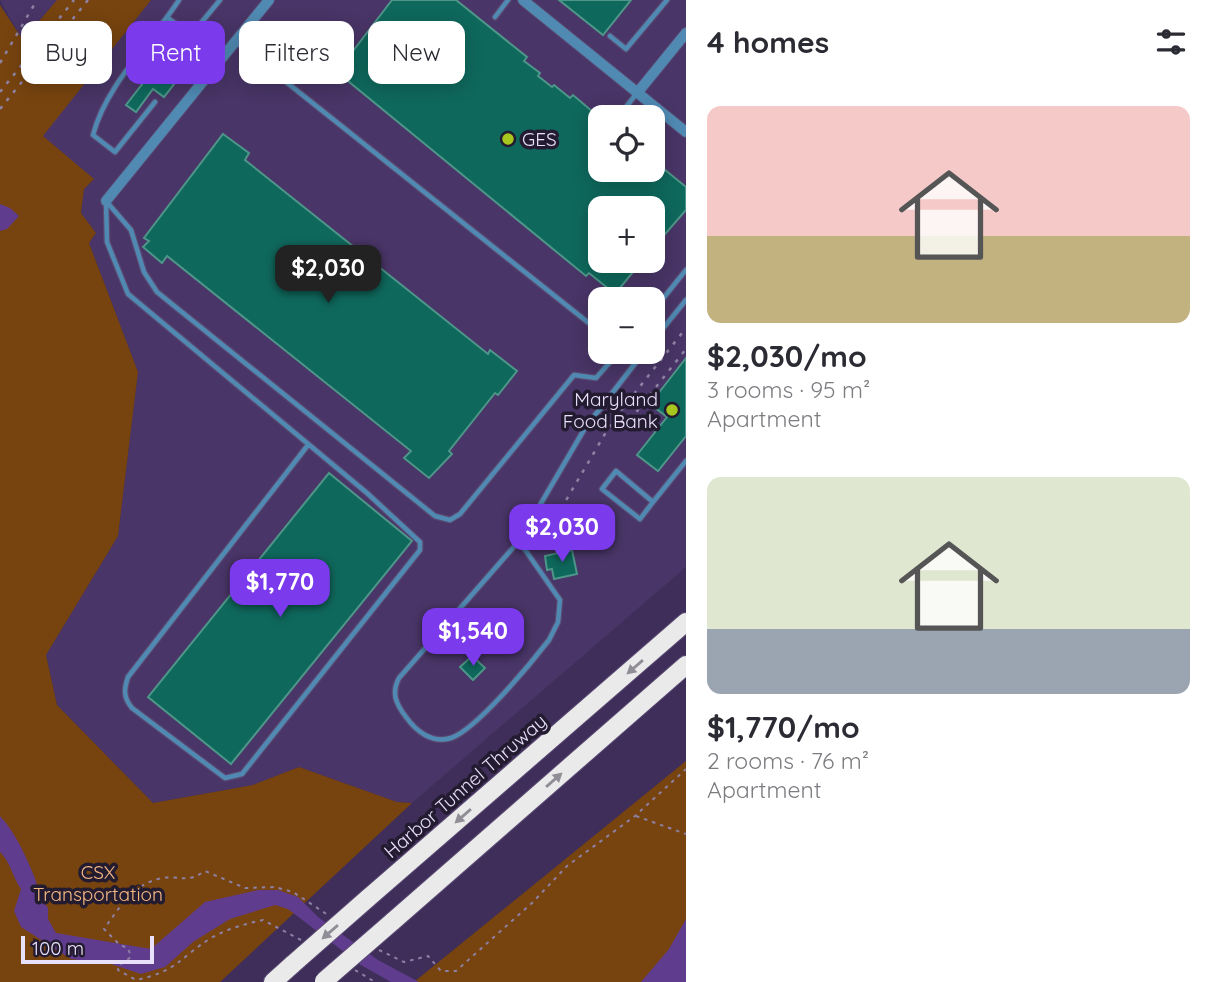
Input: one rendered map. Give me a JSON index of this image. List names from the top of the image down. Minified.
{"streets":{"highway":["Harbor Tunnel Thruway"]},"parks":["CSX Transportation"],"places":["GES","Maryland Food Bank"],"scale_bar":"100 m","page":{"heading":"4 homes","chip":["Buy","Rent","Filters","New"],"list":[{"name":"$2,030/mo","note":"3 rooms · 95 m² · Apartment"},{"name":"$1,770/mo","note":"2 rooms · 76 m² · Apartment"}],"map_buttons":["+","−"],"price":["$2,030","$2,030","$1,770","$1,540"],"scale":"100 m"}}
